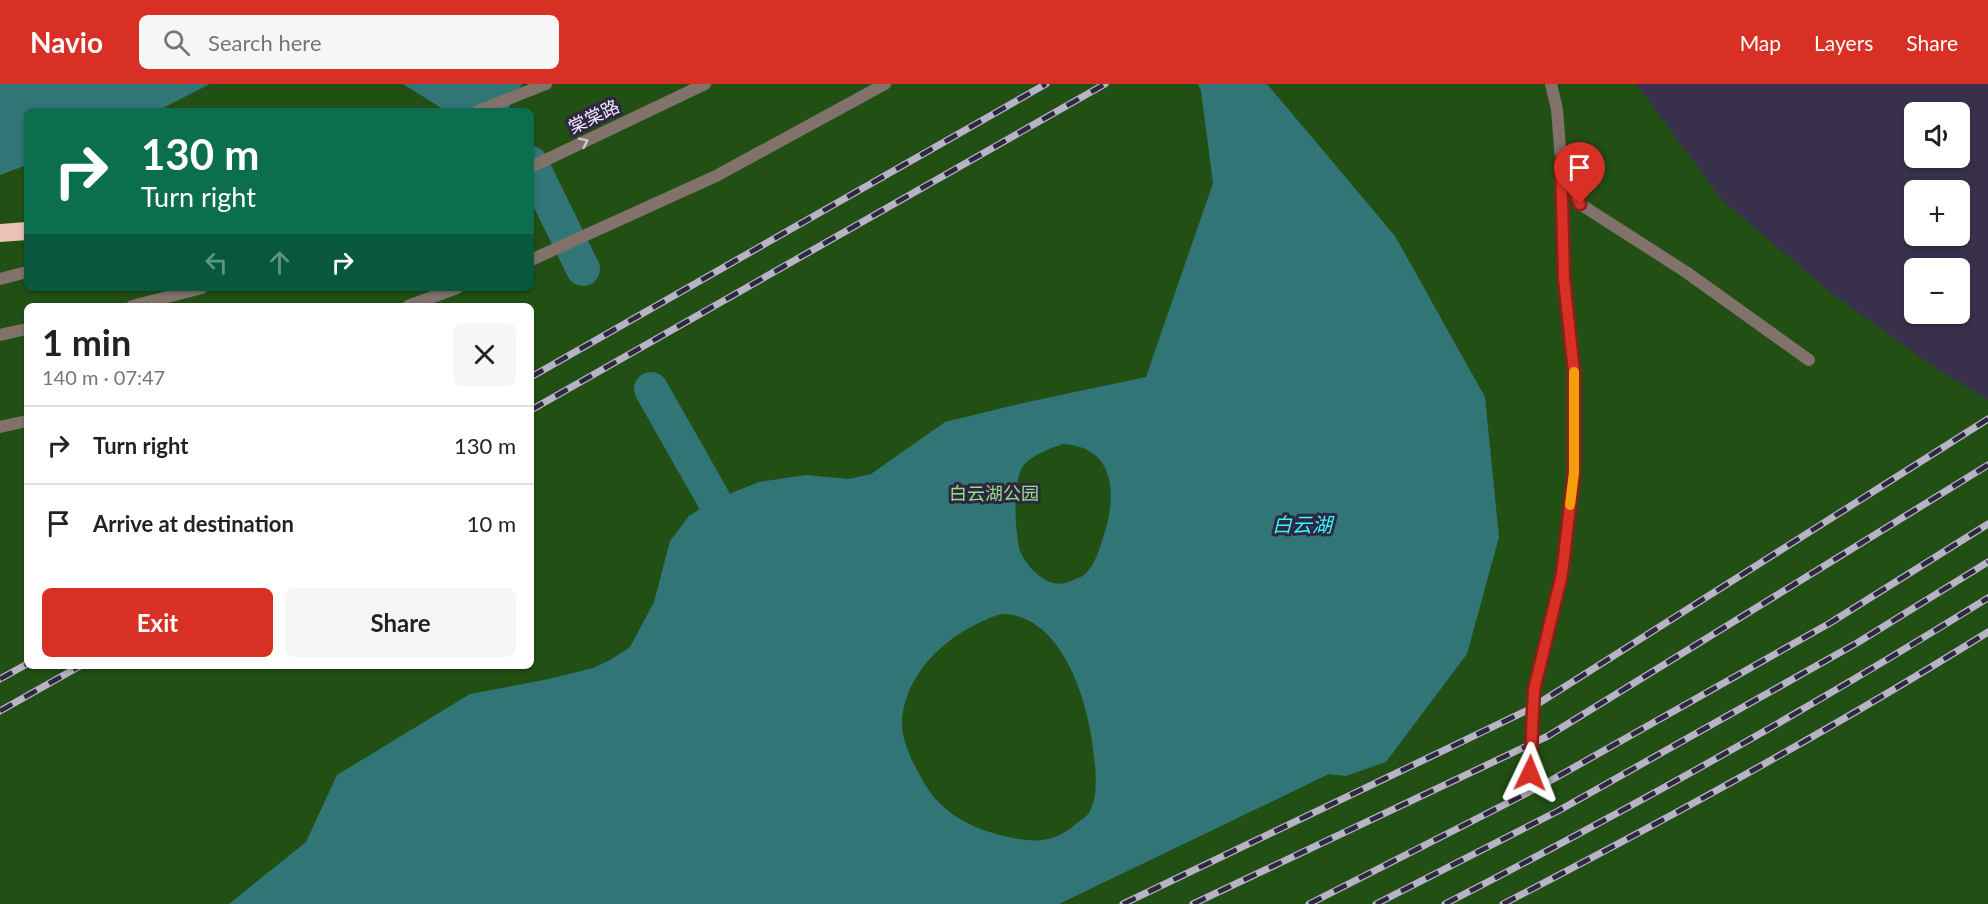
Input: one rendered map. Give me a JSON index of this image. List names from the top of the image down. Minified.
{"streets":{"street":["棠棠路"]},"water":["白云湖"],"parks":["白云湖公园"],"page":{"header":"Navio","search":"Search here","nav":["Map","Layers","Share"],"map_buttons":["+","−"],"turn":["130 m","Turn right"],"heading":["1 min","140 m · 07:47"],"list":[{"name":"Turn right","value":"130 m"},{"name":"Arrive at destination","value":"10 m"}],"buttons":["Exit","Share"]}}
